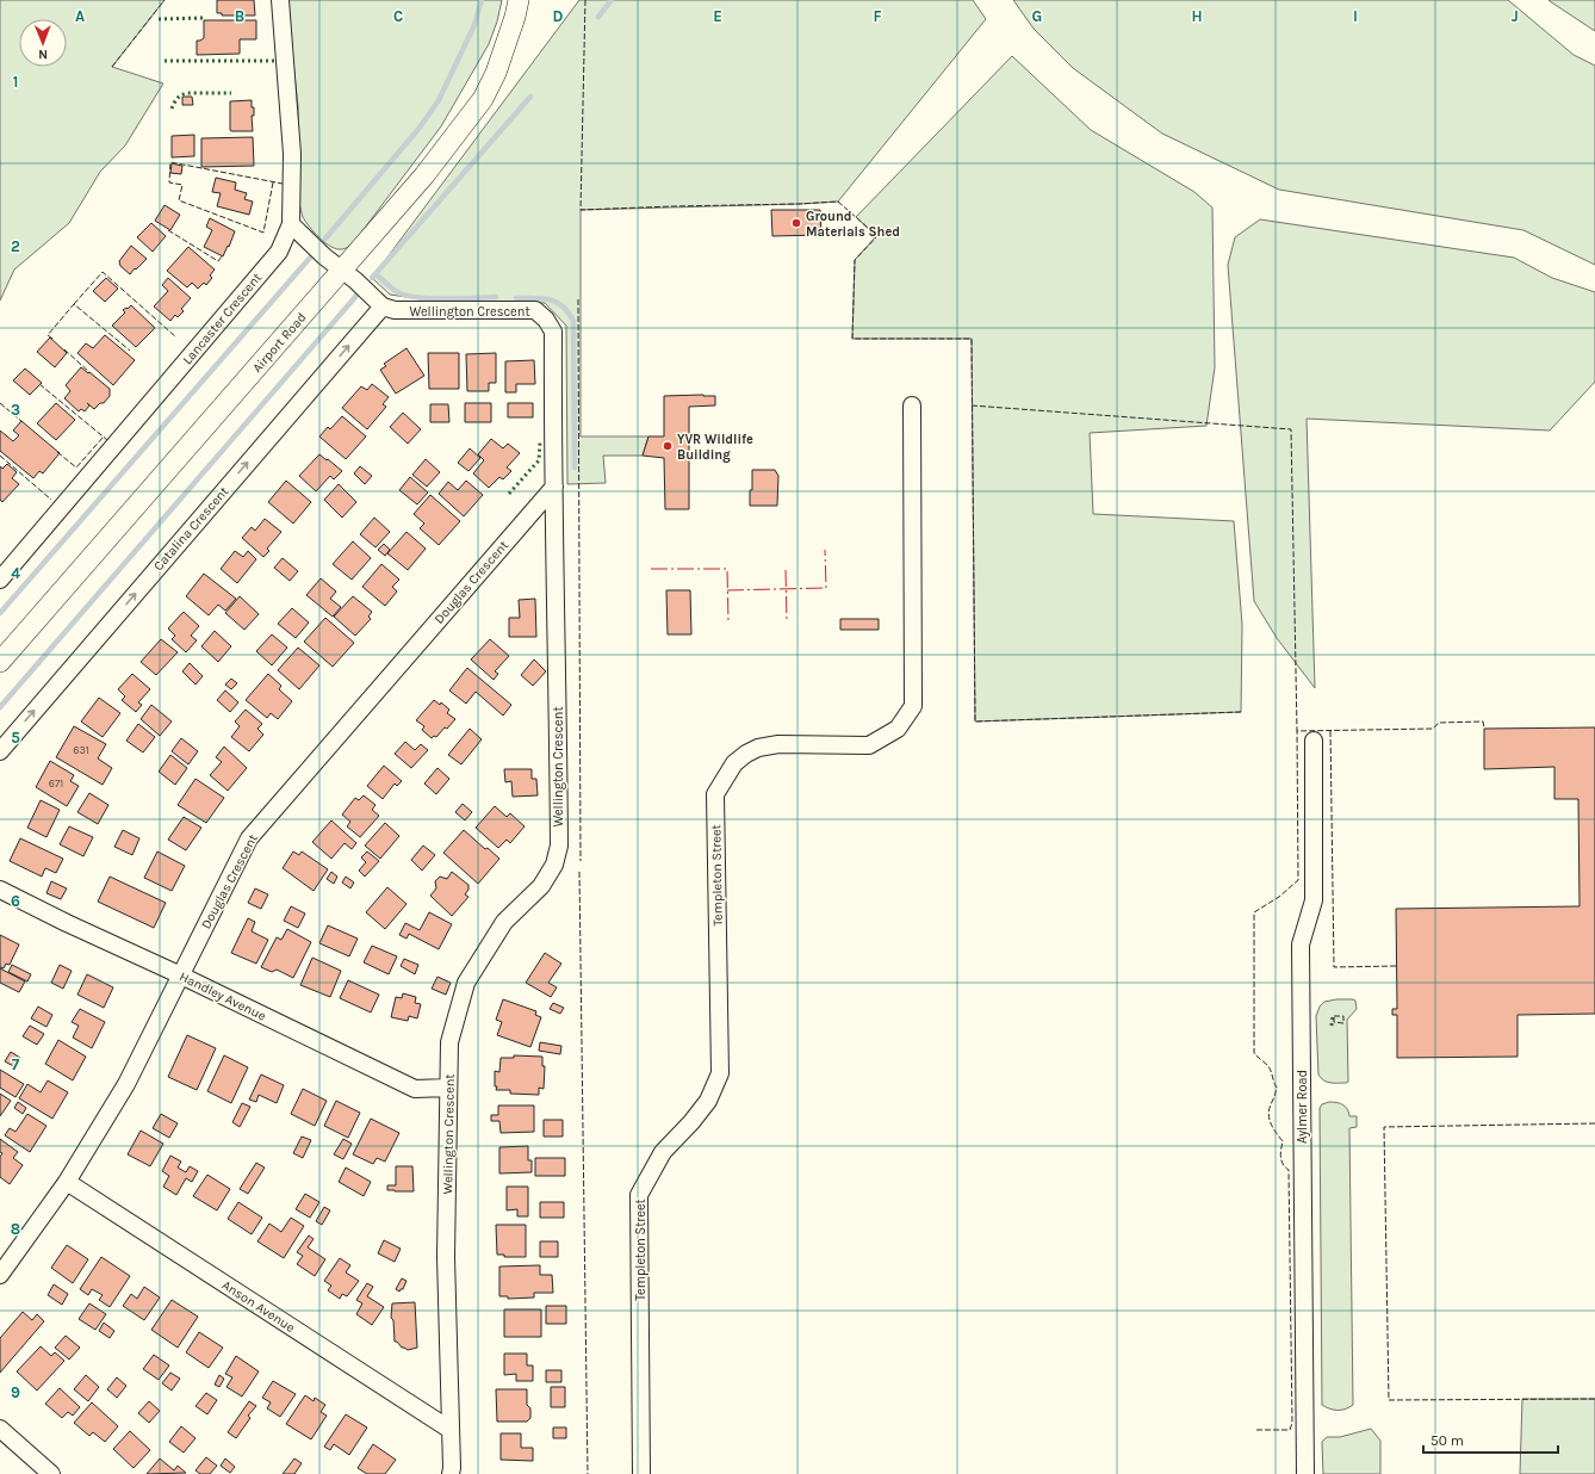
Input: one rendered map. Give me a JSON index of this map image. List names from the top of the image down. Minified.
{"streets":{"street":["Wellington Crescent","Lancaster Crescent","Airport Road","Catalina Crescent","Douglas Crescent","Templeton Street","Handley Avenue","Aylmer Road","Anson Avenue"]},"crossings":[["Wellington Crescent","Catalina Crescent"],["Wellington Crescent","Douglas Crescent"],["Wellington Crescent","Handley Avenue"],["Wellington Crescent","Anson Avenue"],["Douglas Crescent","Handley Avenue"],["Douglas Crescent","Anson Avenue"]],"one_way":["Catalina Crescent"],"places":["Ground Materials Shed","YVR Wildlife Building"],"house_numbers":["631","671"],"scale_bar":"50 m","north":"bottom","grid":{"columns":["A","B","C","D","E","F","G","H","I","J"],"rows":["1","2","3","4","5","6","7","8","9"]}}
